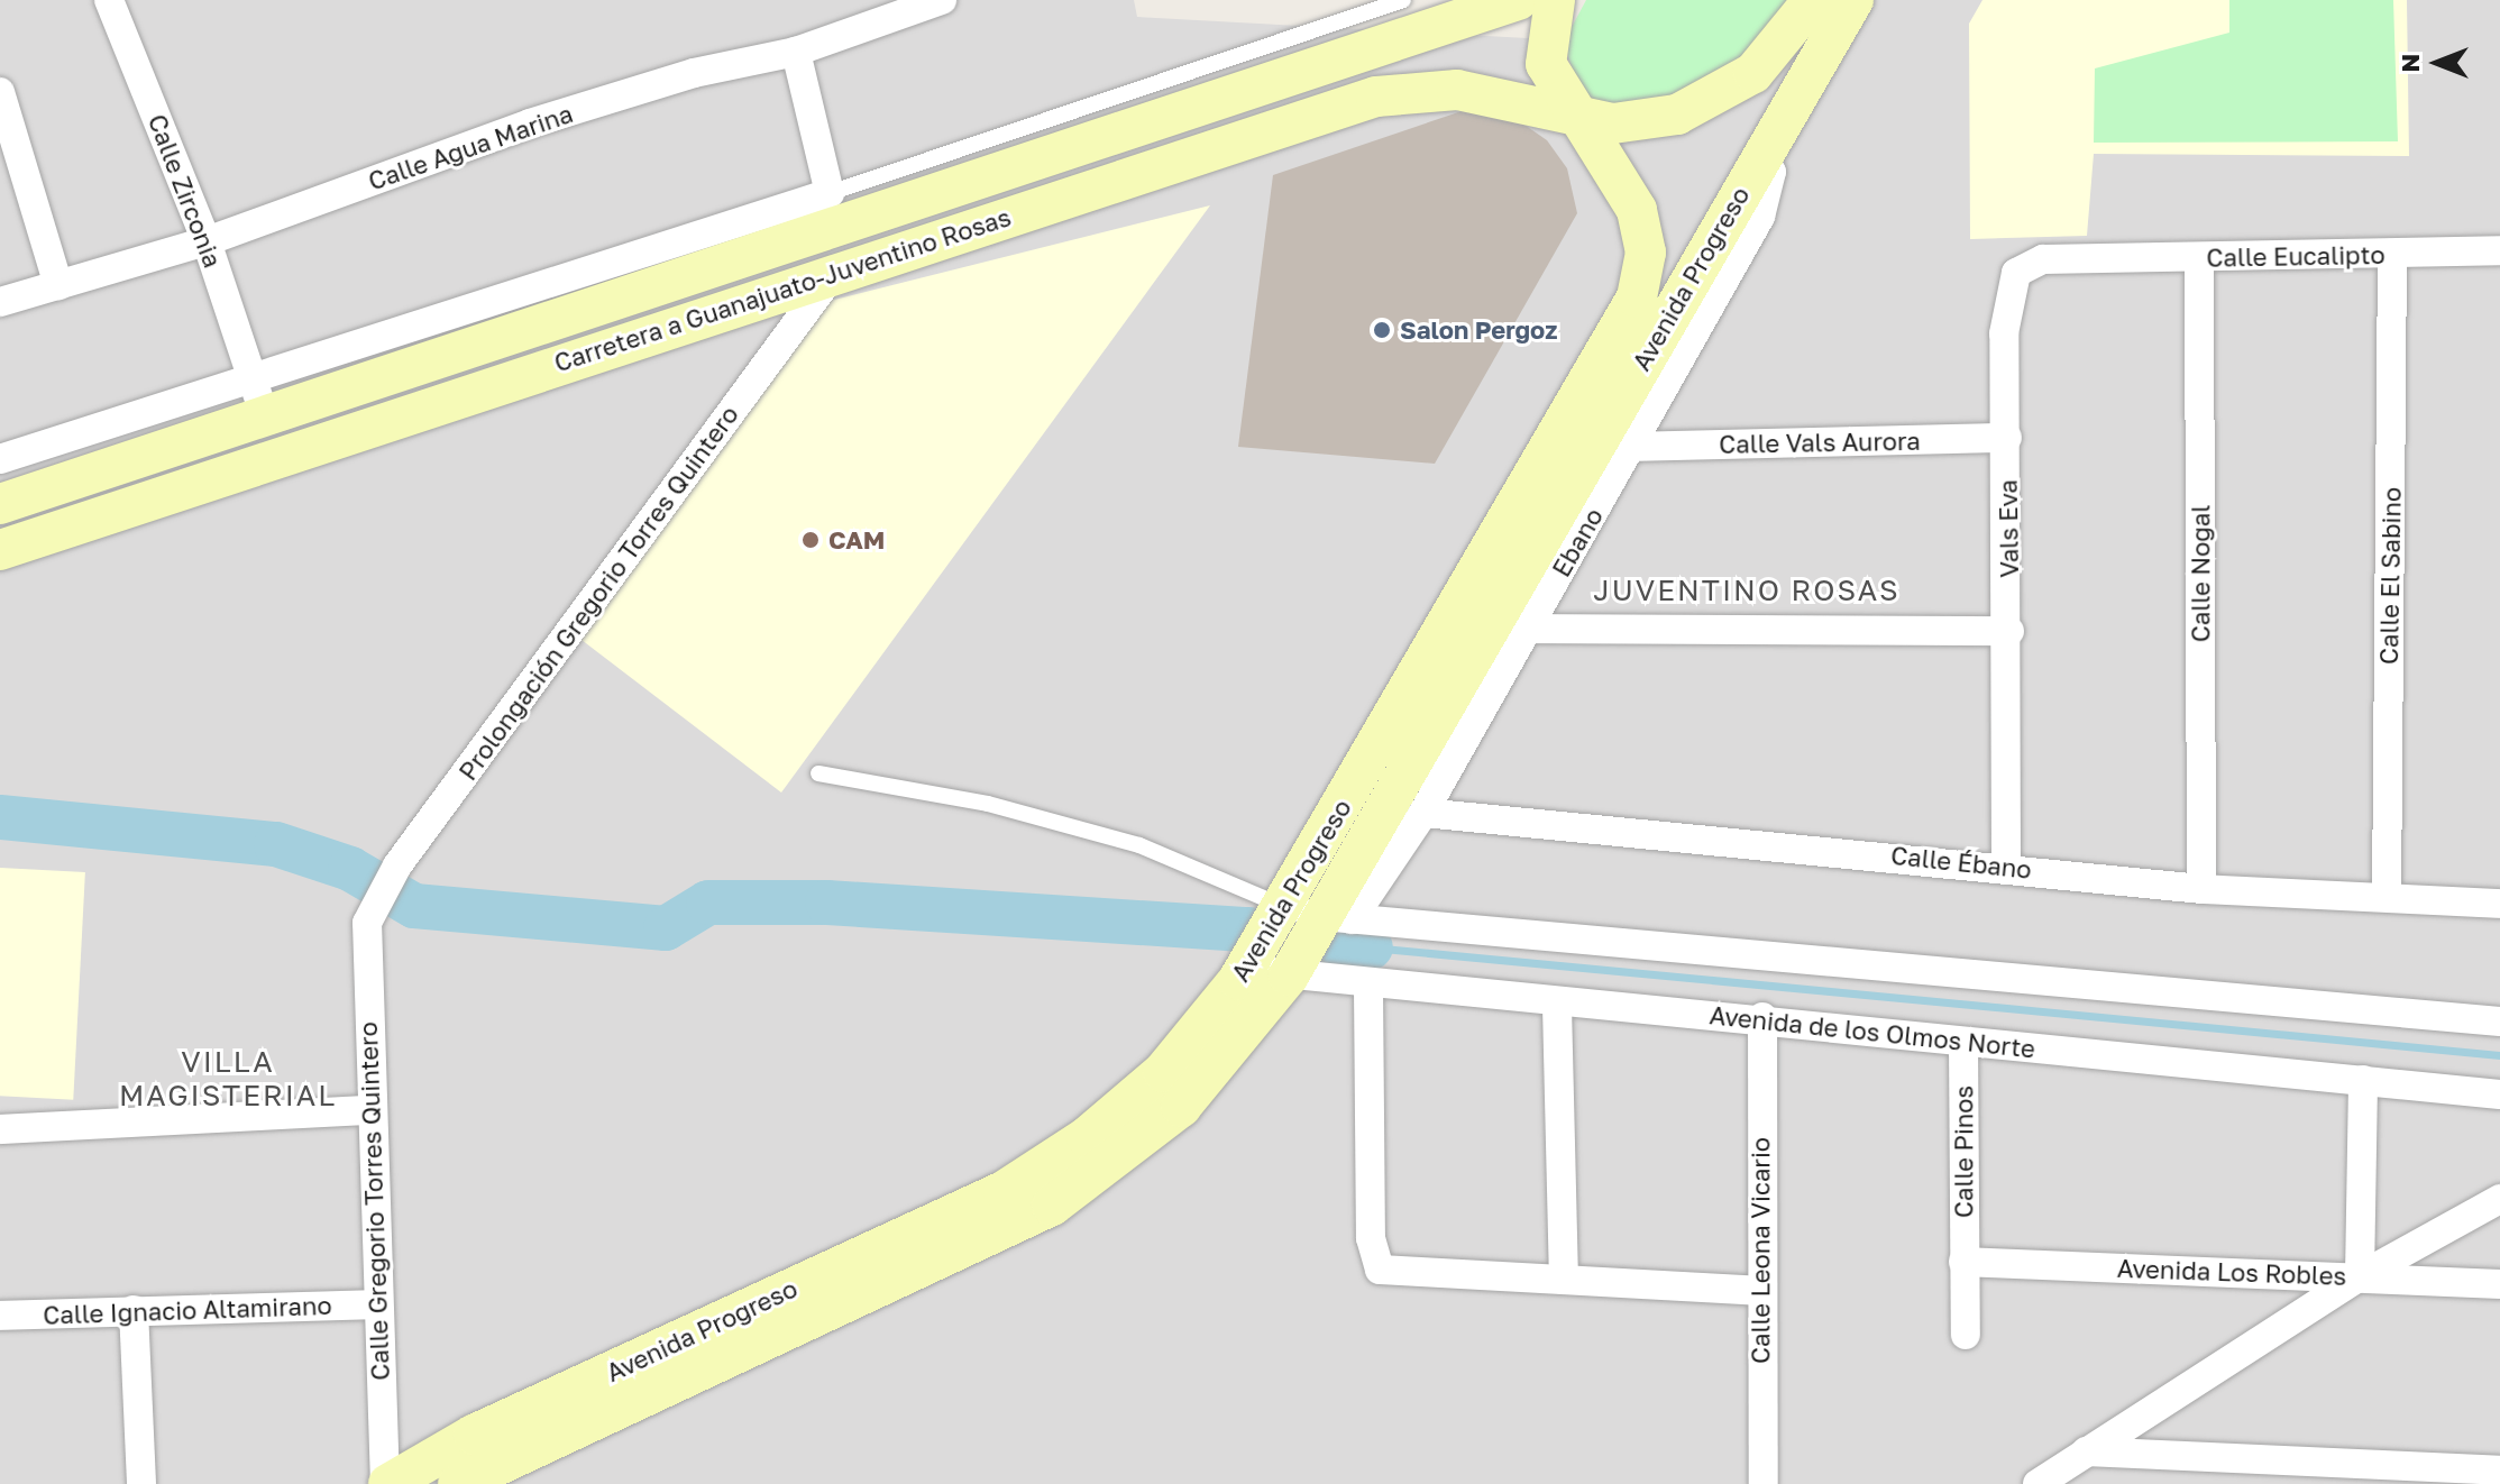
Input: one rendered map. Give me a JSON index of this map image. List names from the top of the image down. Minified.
{"streets":{"main road":["Avenida Progreso","Carretera a Guanajuato-Juventino Rosas"],"street":["Calle Agua Marina","Calle Zirconia","Calle Eucalipto","Calle Vals Aurora","Vals Eva","Ebano","Calle Nogal","Calle El Sabino","Prolongación Gregorio Torres Quintero","Calle Ébano","Avenida de los Olmos Norte","Calle Pinos","Calle Gregorio Torres Quintero","Calle Leona Vicario","Avenida Los Robles","Calle Ignacio Altamirano"]},"crossings":[["Calle Agua Marina","Calle Zirconia"],["Calle Zirconia","Carretera a Guanajuato-Juventino Rosas"],["Calle Eucalipto","Vals Eva"],["Calle Eucalipto","Calle Nogal"],["Calle Eucalipto","Calle El Sabino"],["Avenida Progreso","Carretera a Guanajuato-Juventino Rosas"],["Avenida Progreso","Calle Vals Aurora"],["Avenida Progreso","Ebano"],["Avenida Progreso","Avenida de los Olmos Norte"],["Avenida Progreso","Calle Gregorio Torres Quintero"],["Carretera a Guanajuato-Juventino Rosas","Prolongación Gregorio Torres Quintero"],["Calle Vals Aurora","Vals Eva"],["Calle Vals Aurora","Ebano"],["Vals Eva","Calle Ébano"],["Ebano","Calle Ébano"],["Calle Nogal","Calle Ébano"],["Calle El Sabino","Calle Ébano"],["Prolongación Gregorio Torres Quintero","Calle Gregorio Torres Quintero"],["Avenida de los Olmos Norte","Calle Pinos"],["Avenida de los Olmos Norte","Calle Leona Vicario"],["Calle Pinos","Avenida Los Robles"],["Calle Gregorio Torres Quintero","Calle Ignacio Altamirano"]],"districts":["JUVENTINO ROSAS","VILLA MAGISTERIAL"],"places":["Salon Pergoz","CAM"],"north":"left"}
